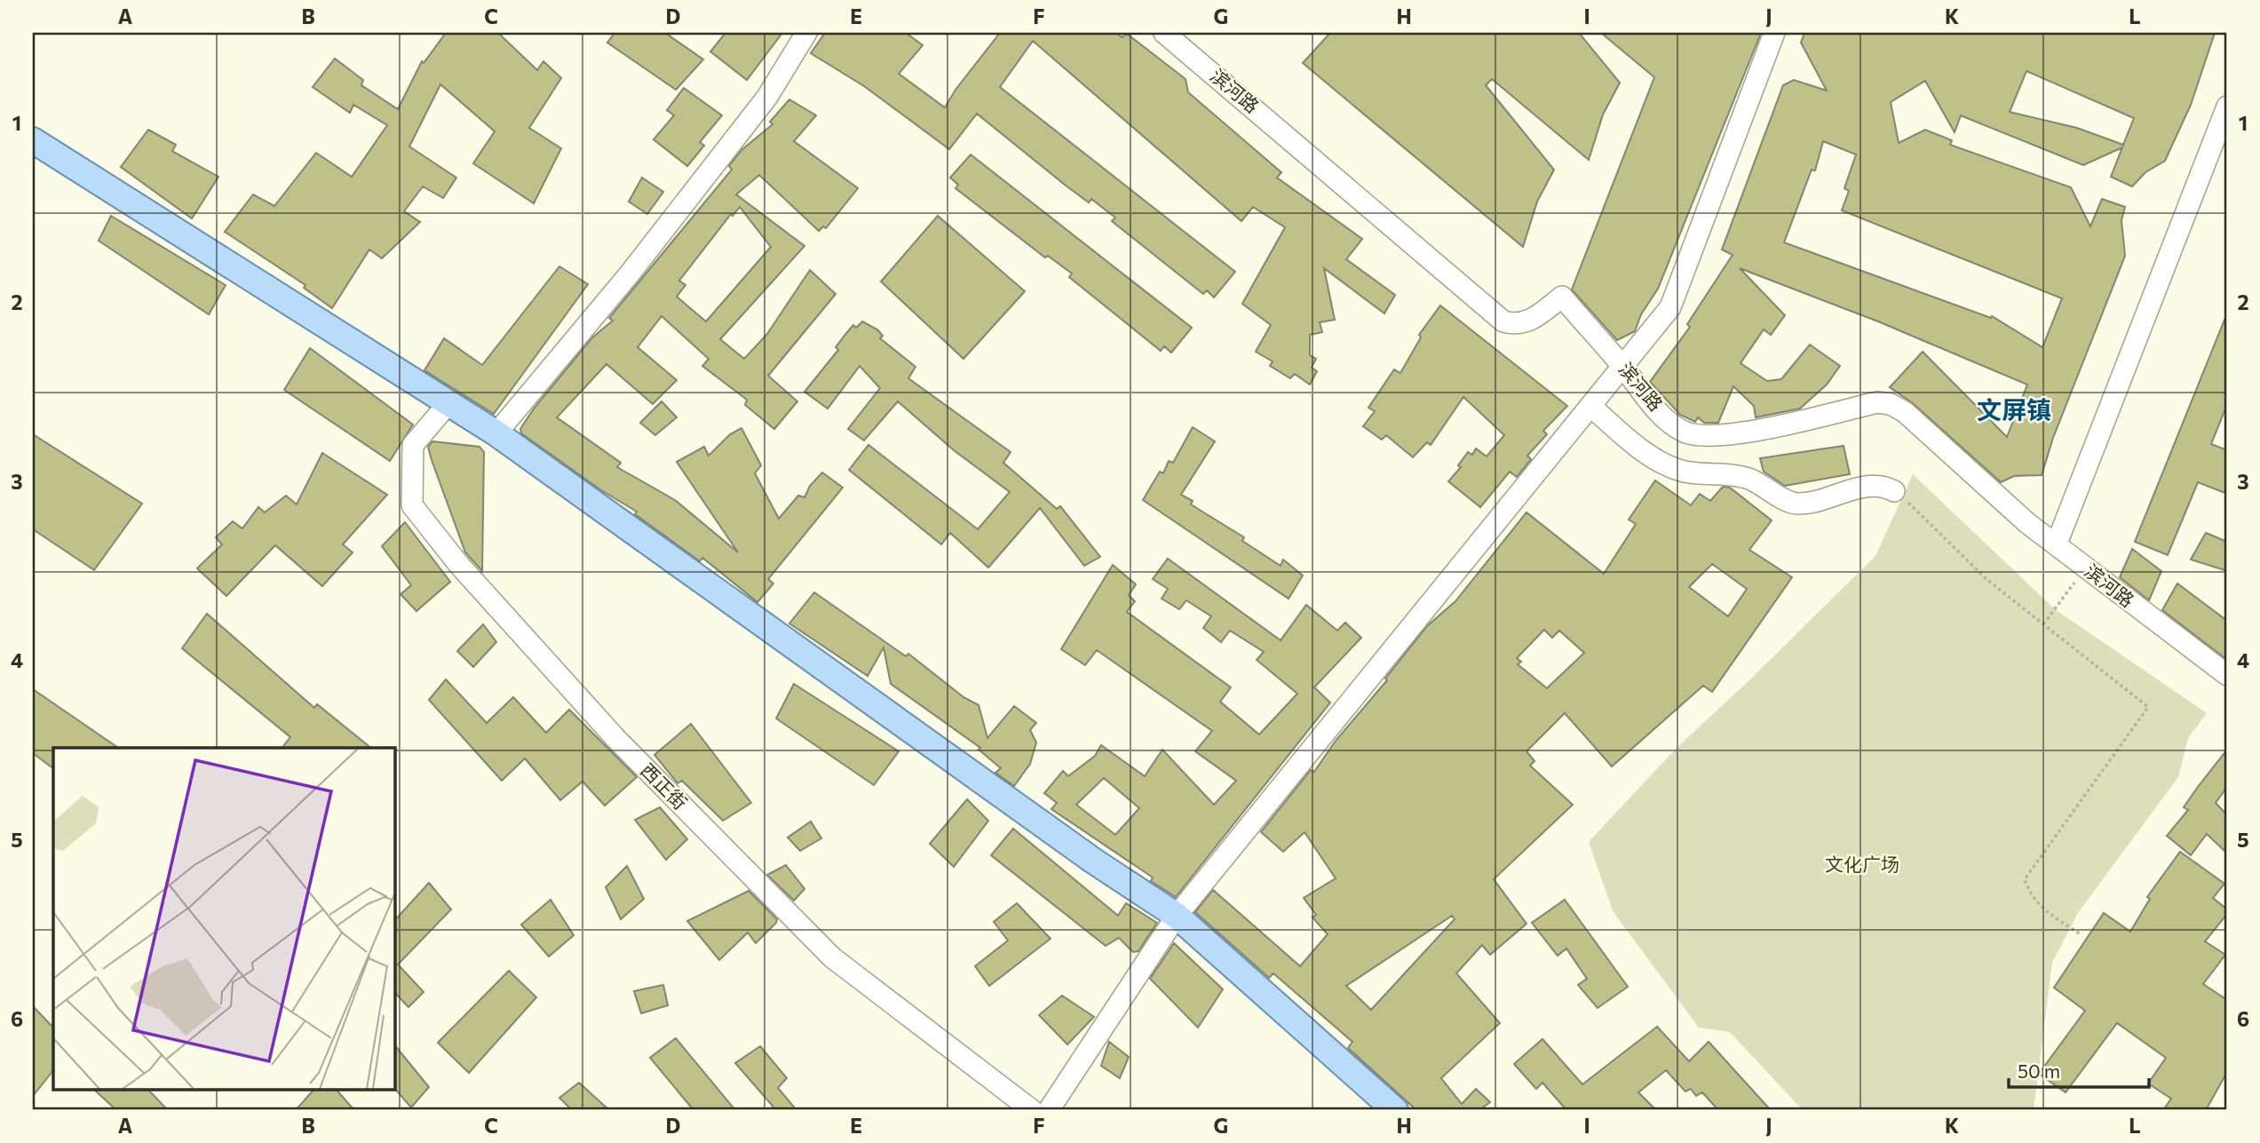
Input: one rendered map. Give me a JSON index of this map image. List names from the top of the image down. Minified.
{"streets":{"street":["滨河路","西正街"]},"districts":["文屏镇"],"parks":["文化广场"],"scale_bar":"50 m","grid":{"columns":["A","B","C","D","E","F","G","H","I","J","K","L"],"rows":["1","2","3","4","5","6"]}}
